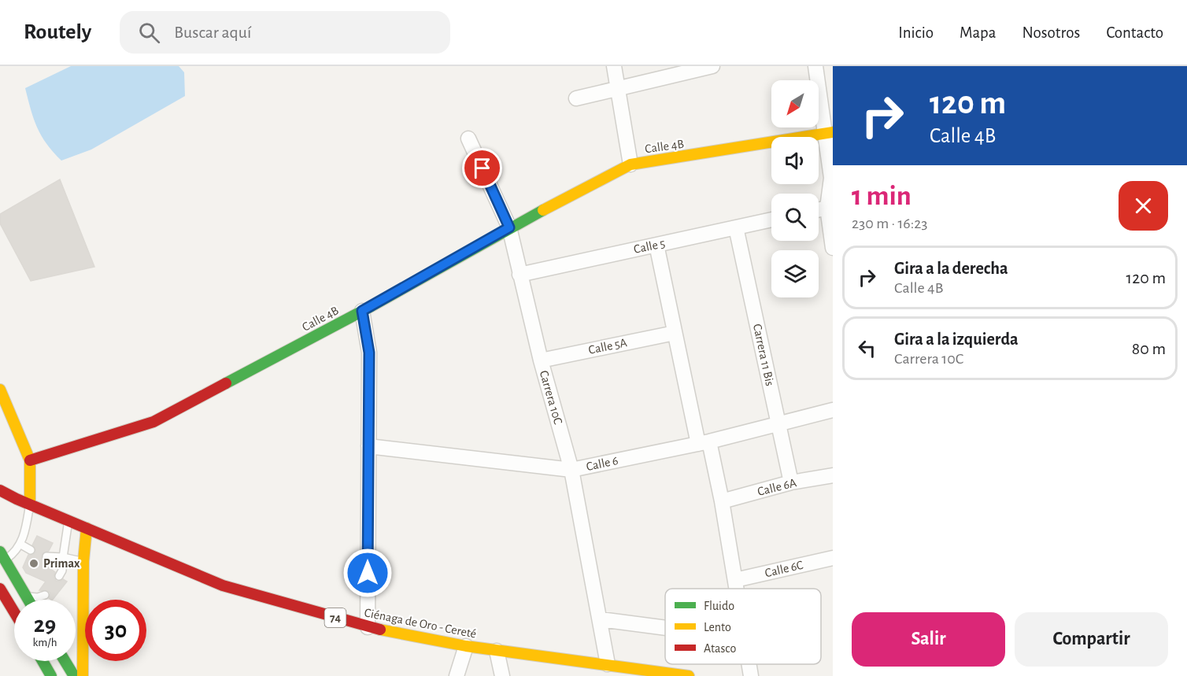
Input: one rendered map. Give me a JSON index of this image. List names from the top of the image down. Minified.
{"streets":{"main road":["Calle 4B","74","Ciénaga de Oro - Cereté"],"street":["Calle 5","Calle 5A","Carrera 11 Bis","Carrera 10C","Calle 6","Calle 6A","Calle 6C"]},"crossings":[["Calle 4B","Carrera 10C"],["Calle 5","Carrera 11 Bis"],["Calle 5","Carrera 10C"],["Calle 5A","Carrera 10C"],["Carrera 11 Bis","Calle 6"],["Carrera 11 Bis","Calle 6A"],["Carrera 10C","Calle 6"],["Carrera 10C","Ciénaga de Oro - Cereté"]],"places":["Primax"],"legend":["Fluido","Lento","Atasco"],"north":"bottom left","page":{"header":"Routely","search":"Buscar aquí","nav":["Inicio","Mapa","Nosotros","Contacto"],"turn":["120 m","Calle 4B"],"heading":["1 min","230 m · 16:23"],"list":[{"name":"Gira a la derecha","note":"Calle 4B","value":"120 m"},{"name":"Gira a la izquierda","note":"Carrera 10C","value":"80 m"}],"speed":"29 km/h","limit":"30","buttons":["Salir","Compartir"]}}
